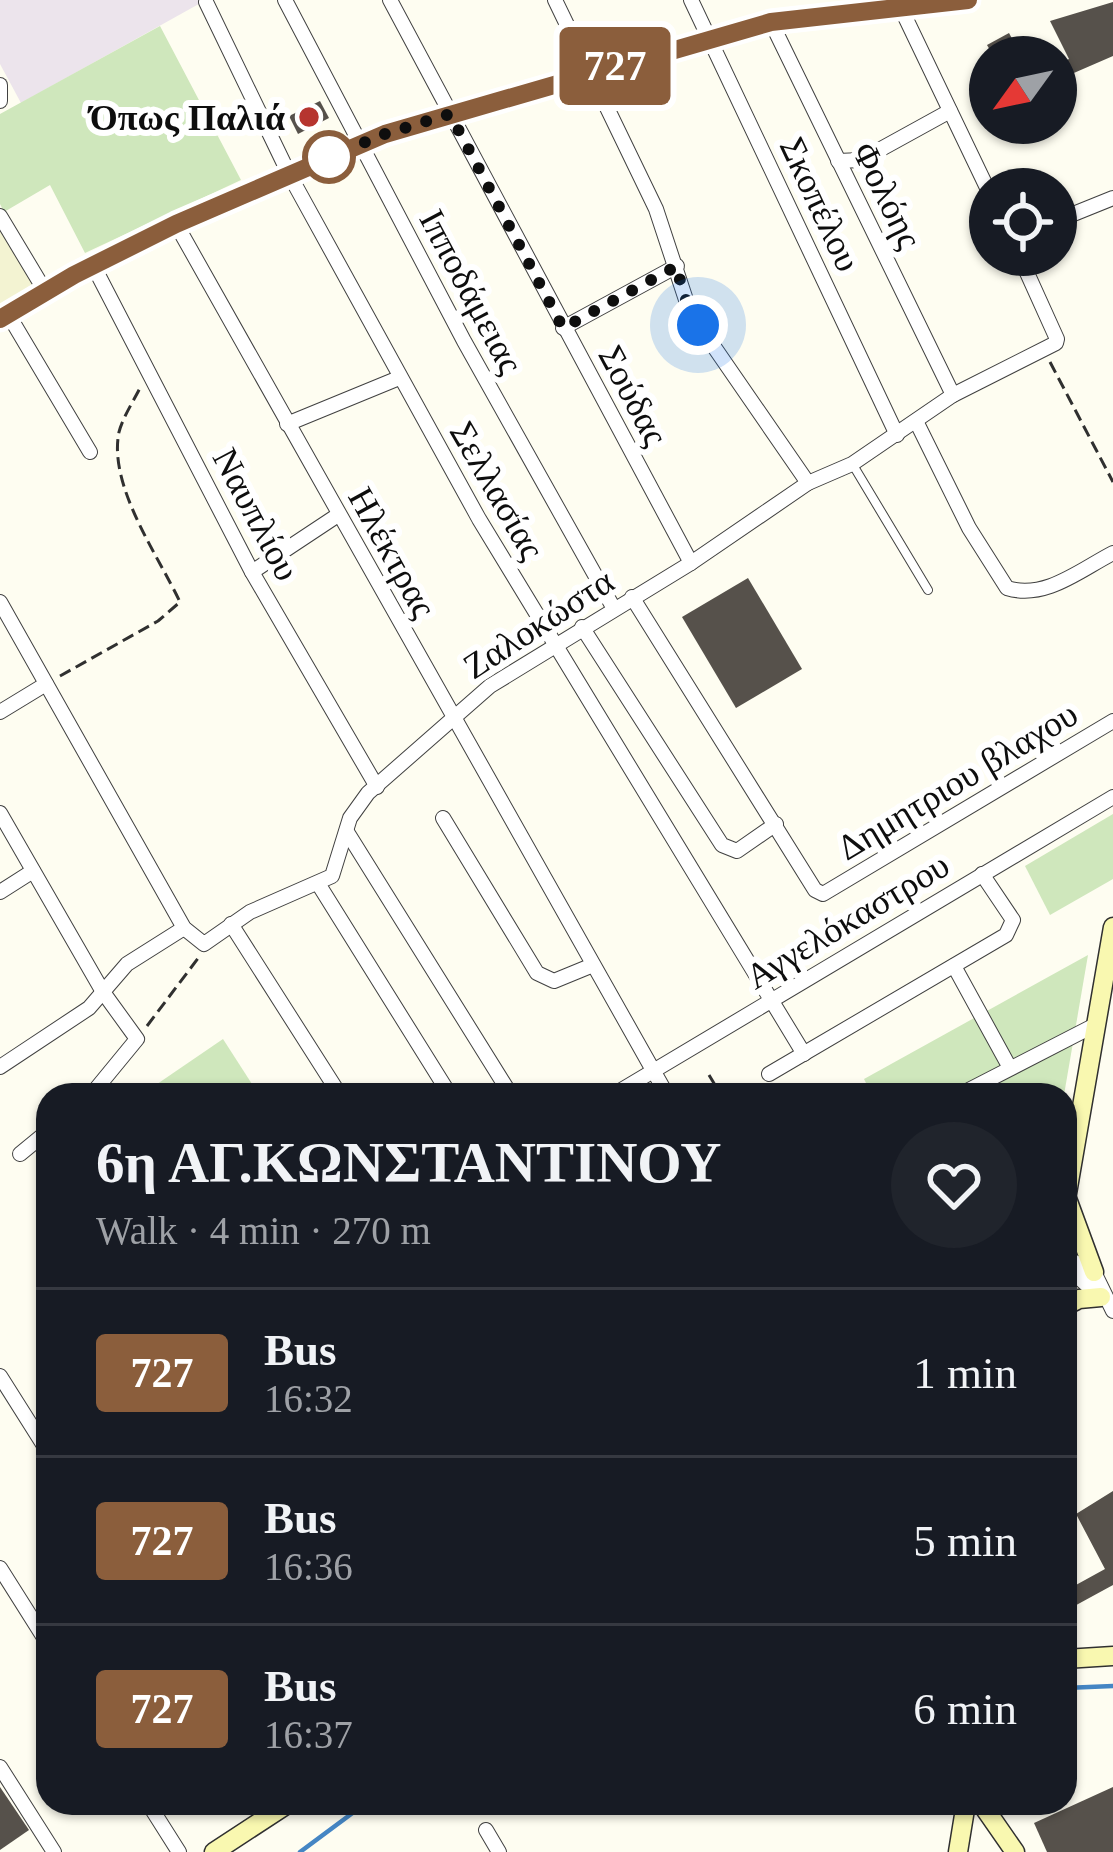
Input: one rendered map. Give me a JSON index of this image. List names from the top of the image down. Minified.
{"streets":{"street":["Φολόης","Σκοπέλου","Ιπποδάμειας","Σούδας","Σελλασίας","Ναυπλίου","Ηλέκτρας","Ζαλοκώστα","Δημητριου βλαχου","Αγγελόκαστρου"]},"crossings":[["Φολόης","Ζαλοκώστα"],["Σκοπέλου","Ζαλοκώστα"],["Ιπποδάμειας","Ζαλοκώστα"],["Σούδας","Ζαλοκώστα"],["Σελλασίας","Ζαλοκώστα"],["Σελλασίας","Αγγελόκαστρου"],["Ναυπλίου","Ζαλοκώστα"],["Ηλέκτρας","Ζαλοκώστα"],["Ηλέκτρας","Αγγελόκαστρου"]],"places":["Όπως Παλιά"],"lines":["bus line 727"],"north":"bottom left","page":{"on_map":"727","heading":["6η ΑΓ.ΚΩΝΣΤΑΝΤΙΝΟΥ","Walk · 4 min · 270 m"],"list":[{"mark":"727","name":"Bus","note":"16:32","value":"1 min"},{"mark":"727","name":"Bus","note":"16:36","value":"5 min"},{"mark":"727","name":"Bus","note":"16:37","value":"6 min"}]}}
